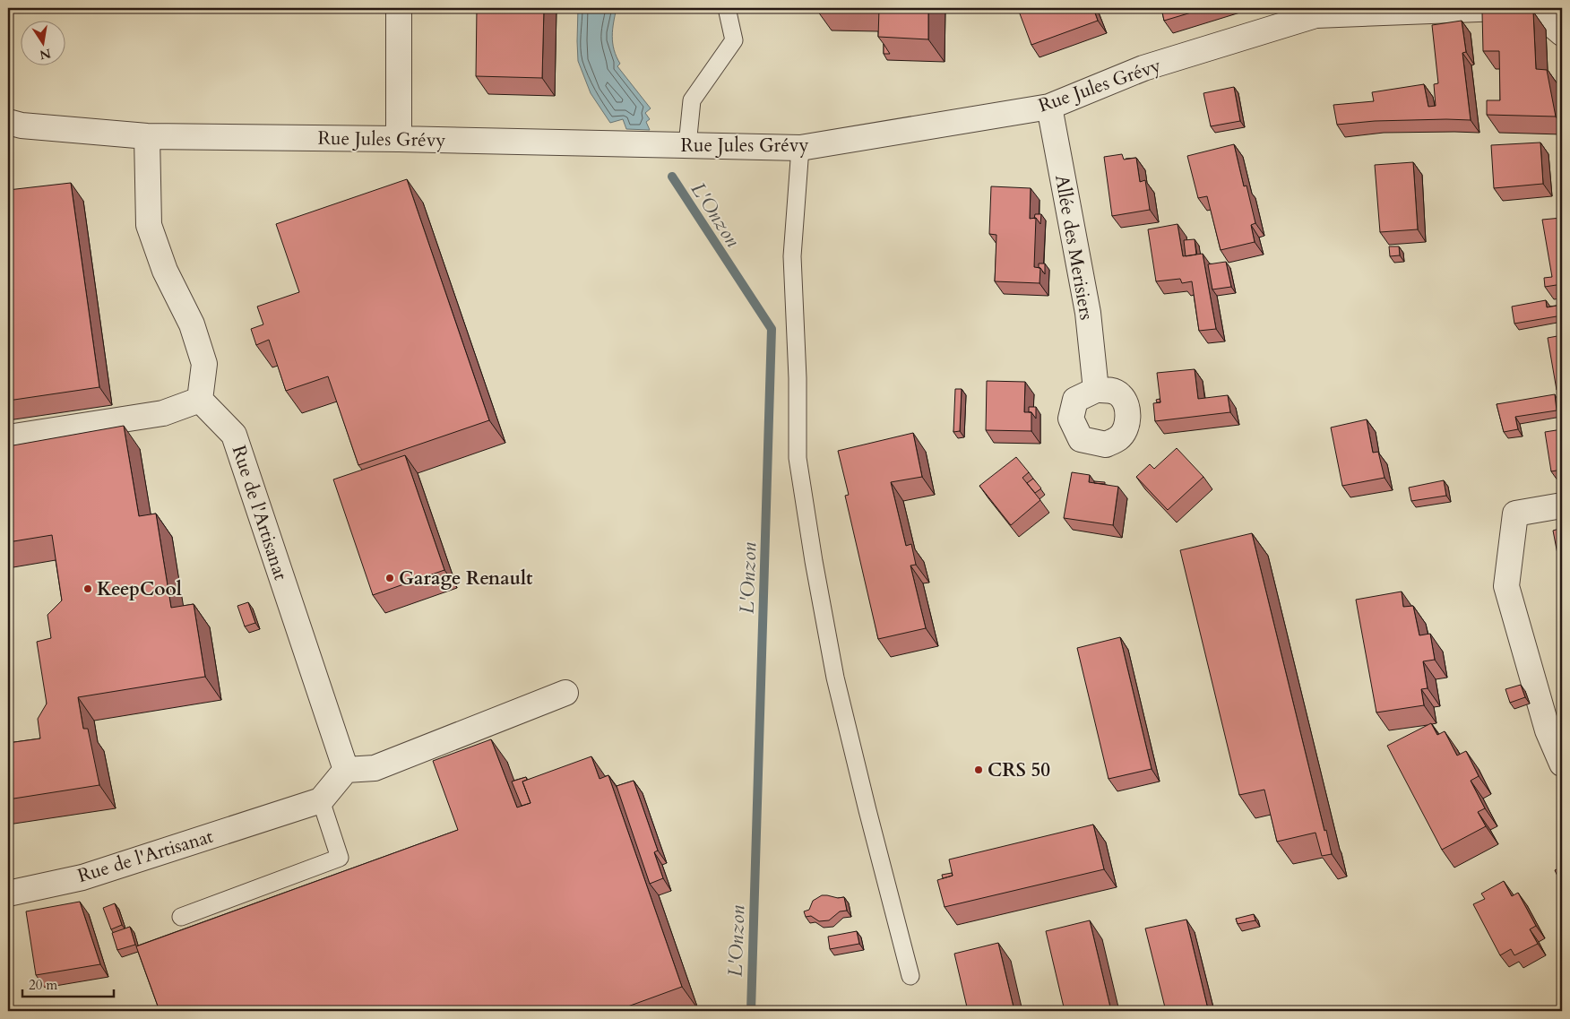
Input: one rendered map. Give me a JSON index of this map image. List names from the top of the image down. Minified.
{"streets":{"street":["Rue Jules Grévy","Allée des Merisiers","Rue de l'Artisanat"]},"crossings":[["Rue Jules Grévy","Allée des Merisiers"]],"water":["L'Onzon"],"places":["Garage Renault","KeepCool","CRS 50"],"scale_bar":"20 m","north":"bottom"}
